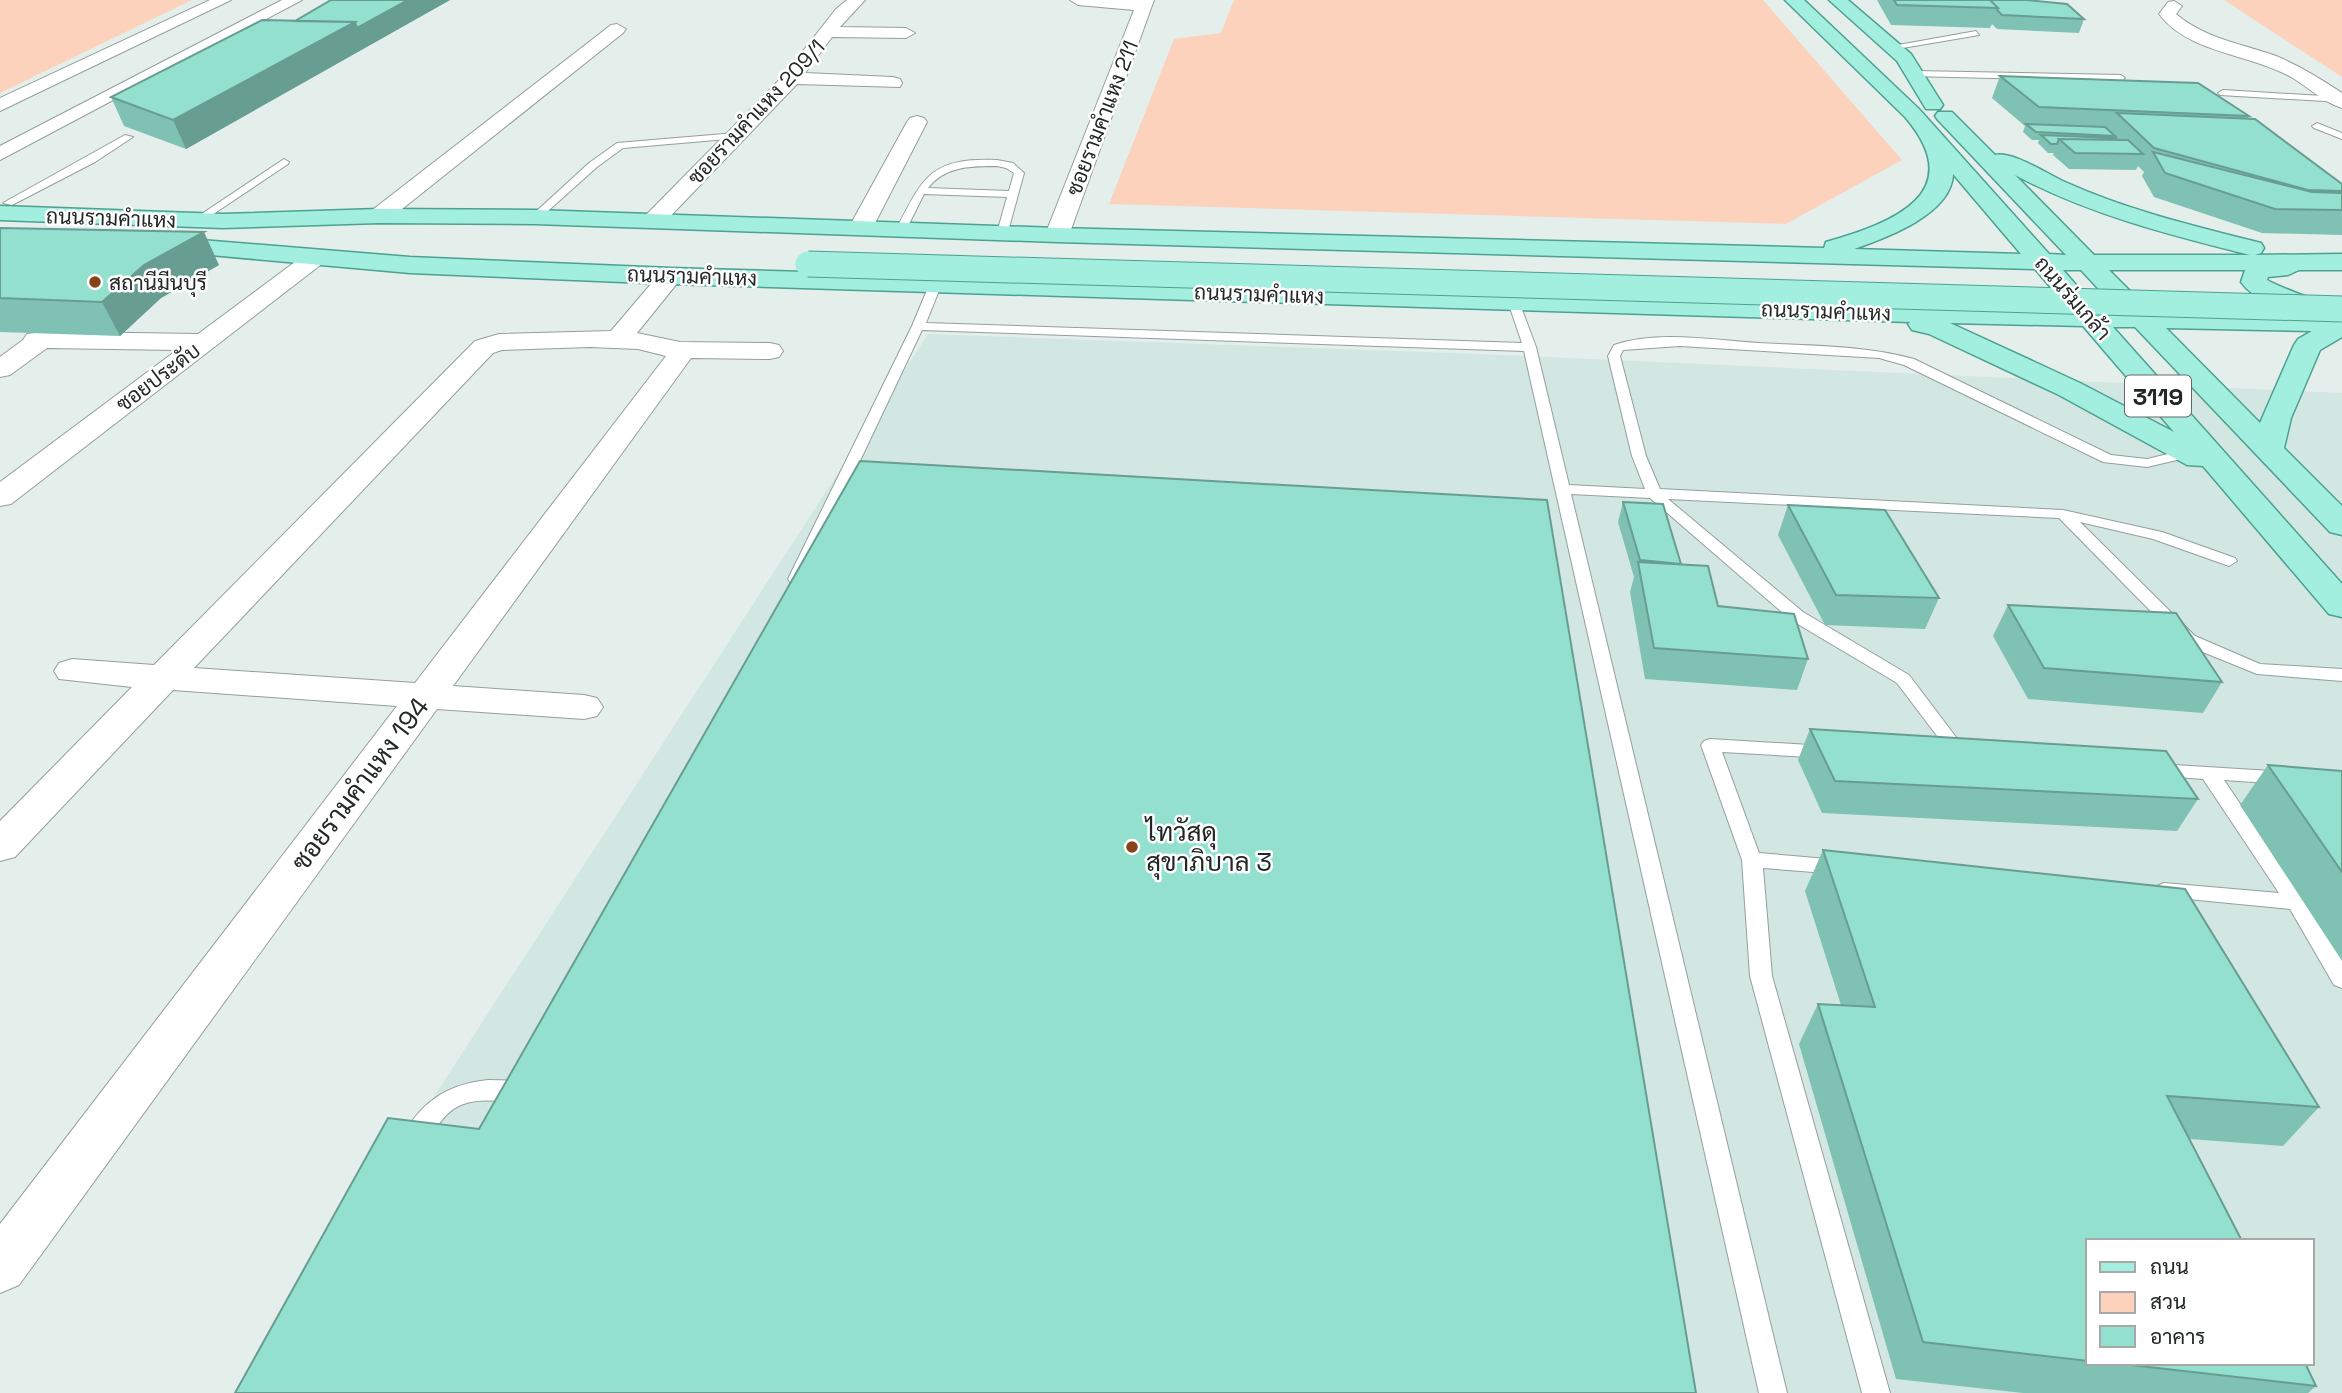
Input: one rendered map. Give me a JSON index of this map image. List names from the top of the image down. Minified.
{"streets":{"main road":["ถนนรามคำแหง","ถนนร่มเกล้า","3119"],"street":["ซอยรามคำแหง 209/1","ซอยรามคำแหง 211","ซอยประดับ","ซอยรามคำแหง 194"]},"crossings":[["ซอยรามคำแหง 209/1","ถนนรามคำแหง"],["ซอยรามคำแหง 211","ถนนรามคำแหง"],["ถนนรามคำแหง","ถนนร่มเกล้า"],["ถนนรามคำแหง","ซอยประดับ"]],"places":["สถานีมีนบุรี","ไทวัสดุ สุขาภิบาล 3"],"legend":["ถนน","สวน","อาคาร"]}
